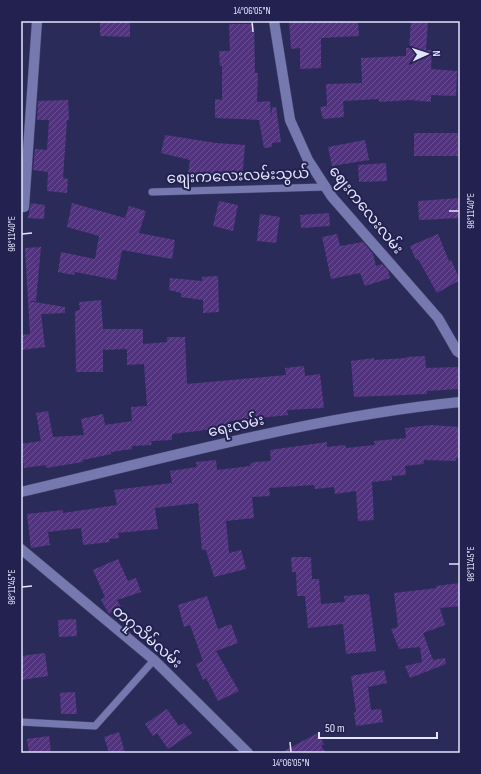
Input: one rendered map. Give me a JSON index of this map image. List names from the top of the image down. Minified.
{"streets":{"street":["ဈေးကလေးလမ်း","ရေးလမ်း","တဂူသိမ်လမ်း"],"lane":["စျေးကလေးလမ်းသွယ်"]},"crossings":[["စျေးကလေးလမ်းသွယ်","ဈေးကလေးလမ်း"]],"scale_bar":"50 m","north":"right","coordinates":["14°06'05\"N","98°11'40\"E","98°11'45\"E"]}
